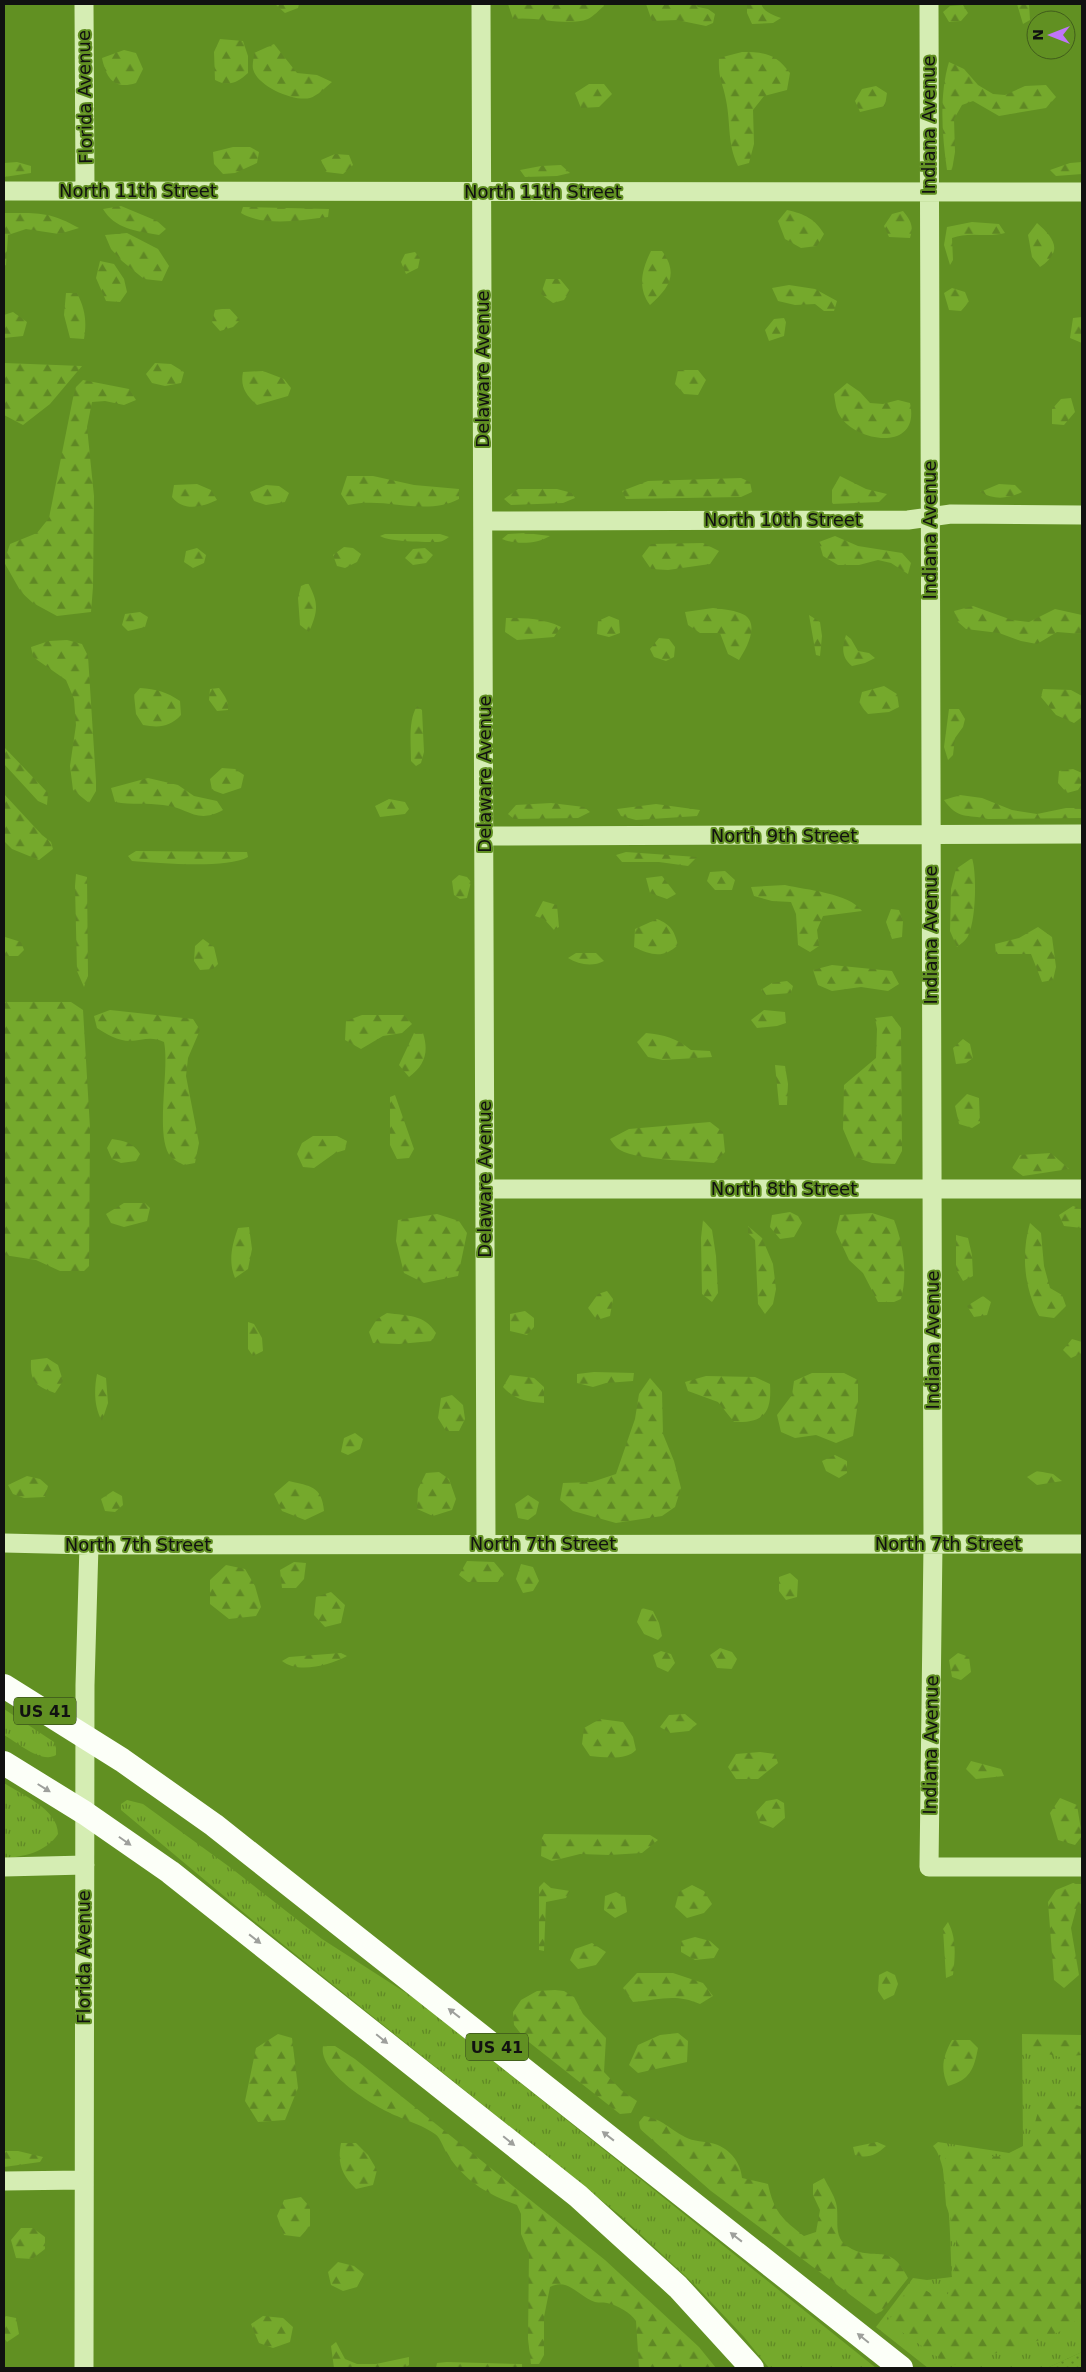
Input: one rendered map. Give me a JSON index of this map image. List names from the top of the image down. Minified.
{"streets":{"main road":["US 41"],"street":["Florida Avenue","Indiana Avenue","North 11th Street","Delaware Avenue","North 10th Street","North 9th Street","North 8th Street","North 7th Street"]},"crossings":[["Florida Avenue","North 11th Street"],["Florida Avenue","North 7th Street"],["Florida Avenue","US 41"],["Indiana Avenue","North 11th Street"],["Indiana Avenue","North 10th Street"],["Indiana Avenue","North 9th Street"],["Indiana Avenue","North 8th Street"],["Indiana Avenue","North 7th Street"],["North 11th Street","Delaware Avenue"],["Delaware Avenue","North 10th Street"],["Delaware Avenue","North 9th Street"],["Delaware Avenue","North 8th Street"],["Delaware Avenue","North 7th Street"]],"north":"left"}
